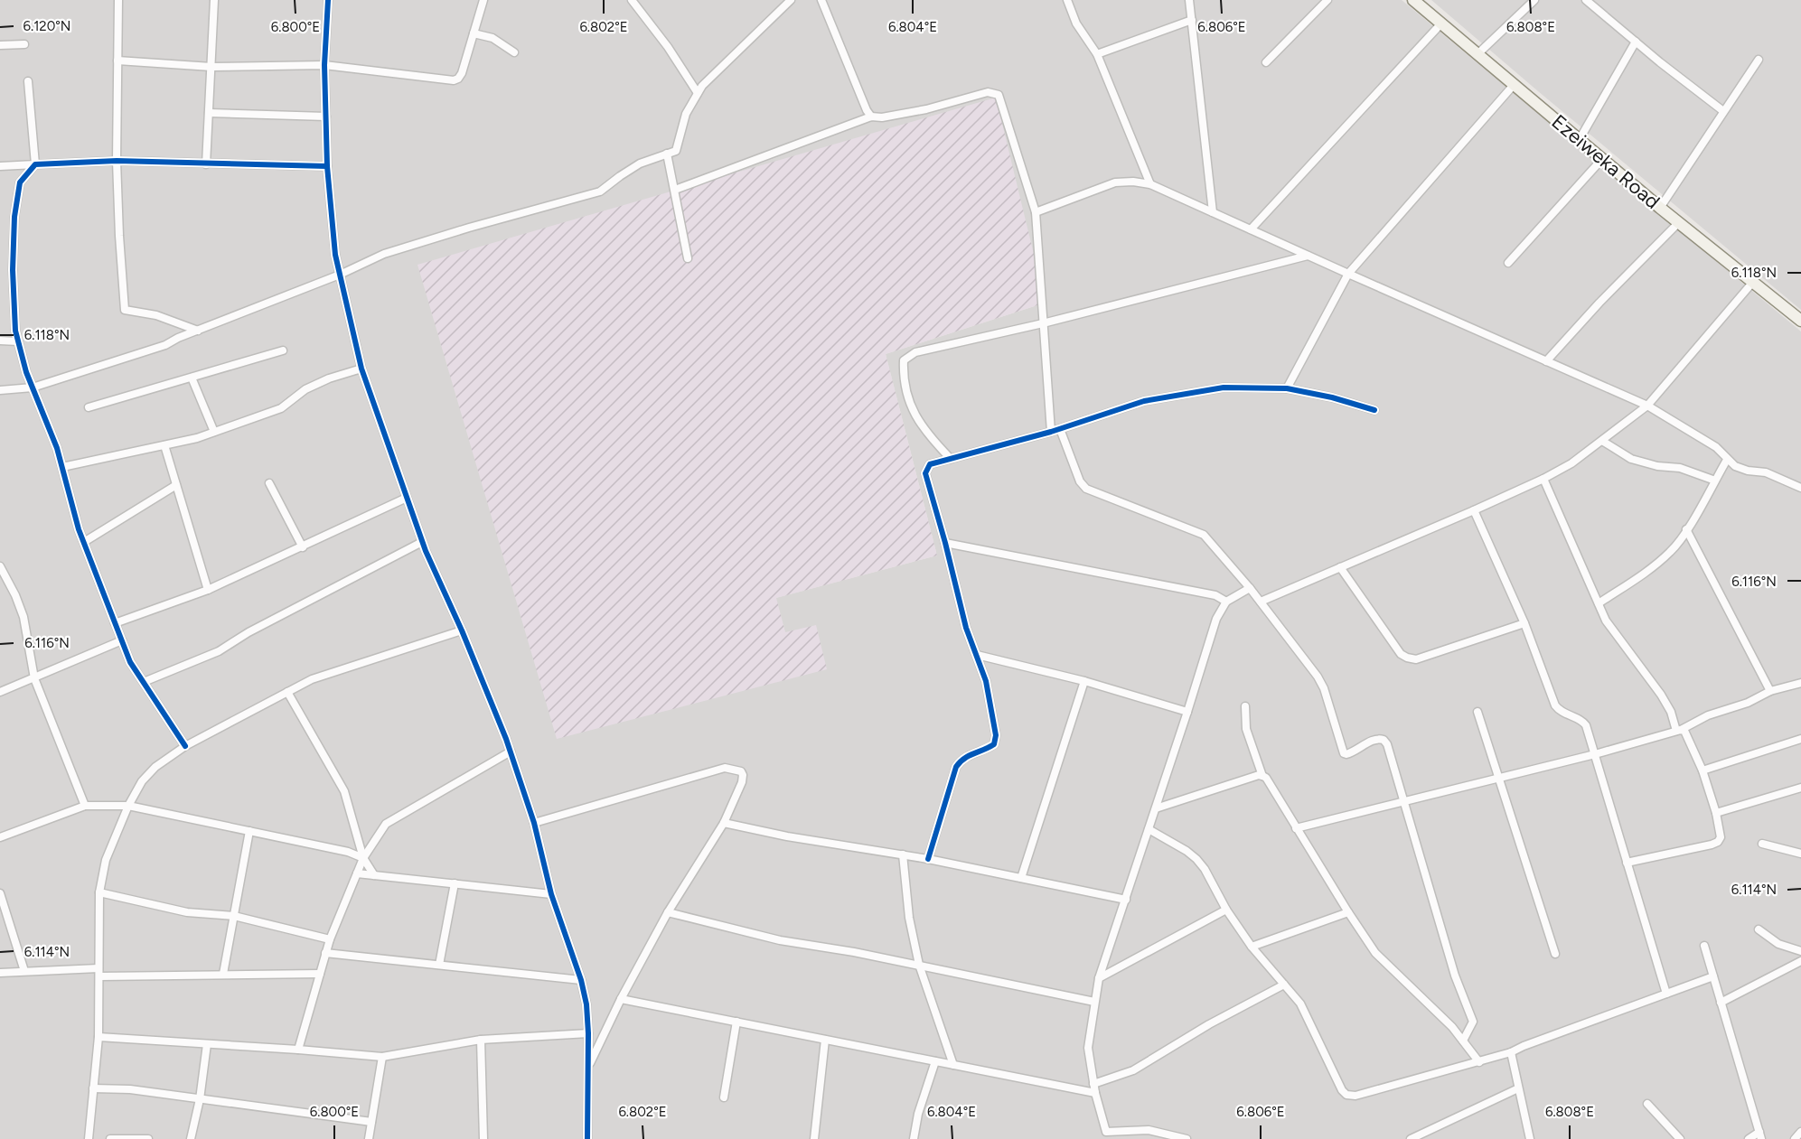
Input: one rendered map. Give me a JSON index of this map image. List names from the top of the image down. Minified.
{"streets":{"main road":["Ezeiweka Road"]},"coordinates":["6.120°N","6.800°E","6.802°E","6.804°E","6.806°E","6.808°E","6.118°N","6.116°N","6.114°N"]}
